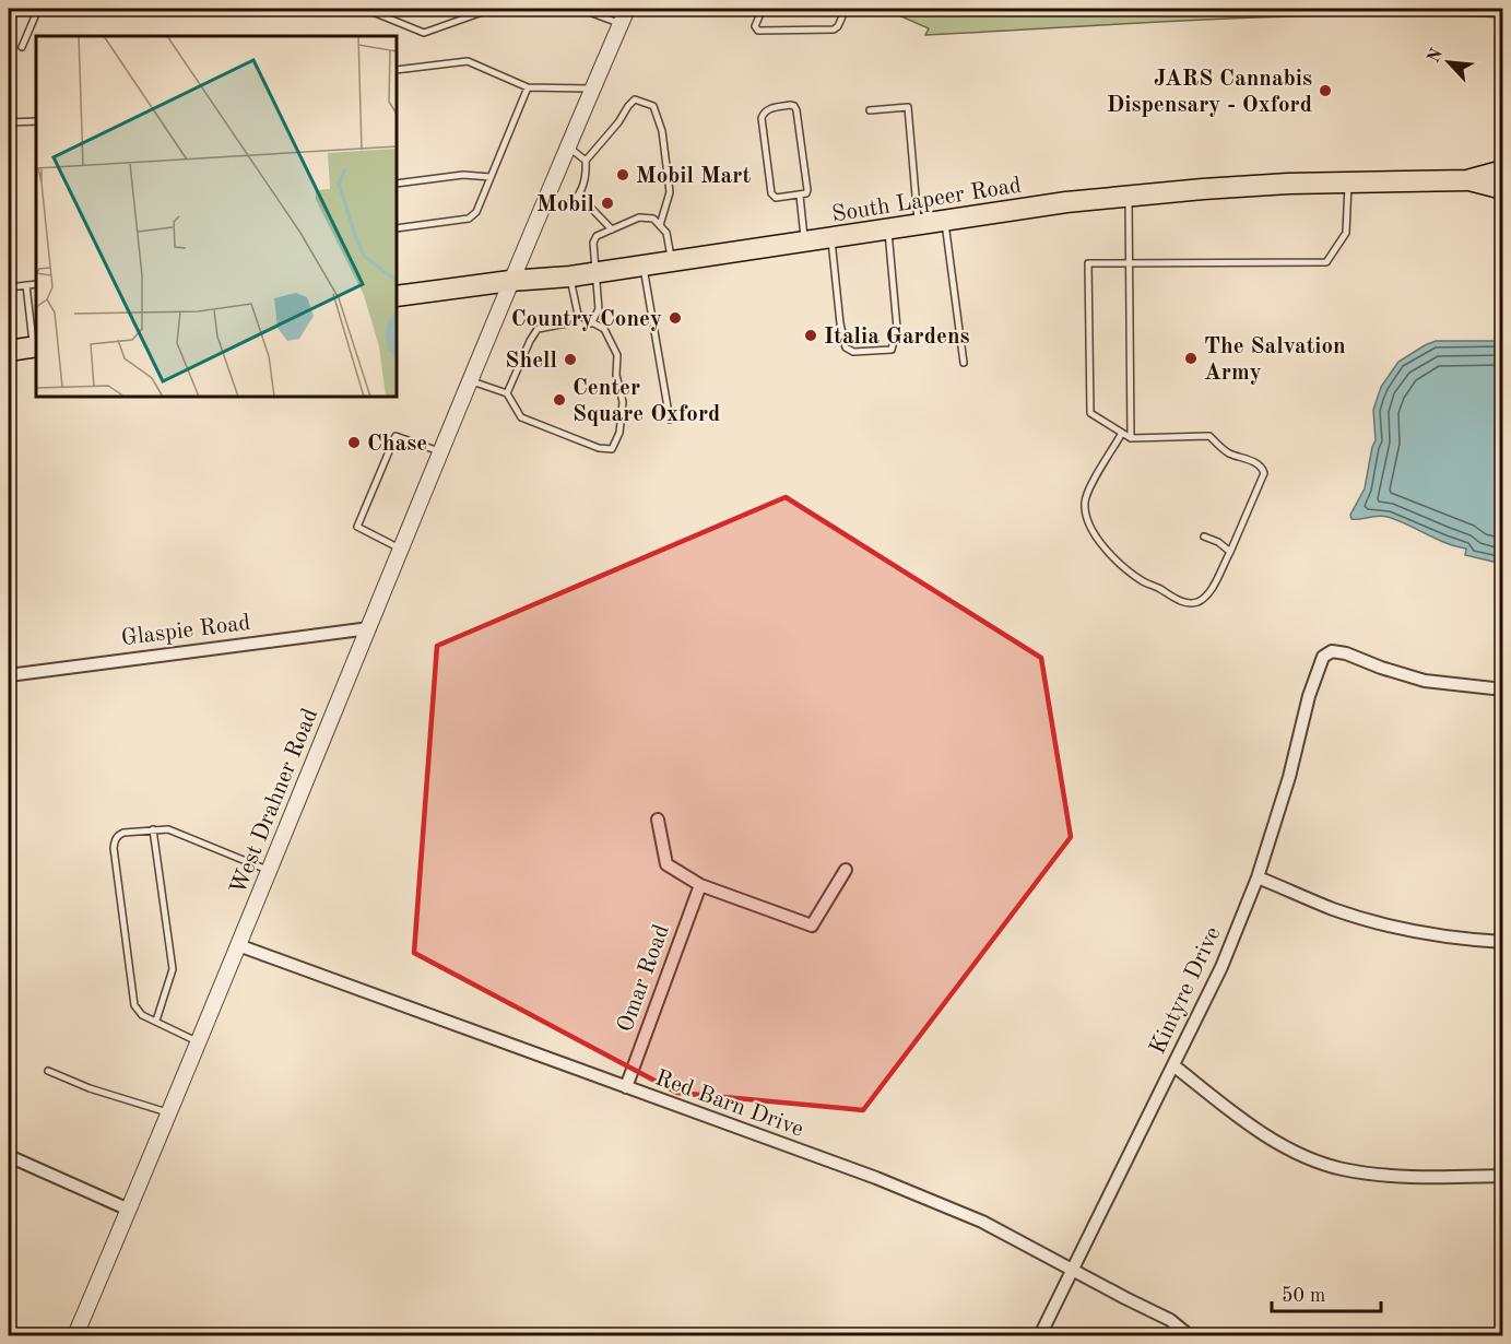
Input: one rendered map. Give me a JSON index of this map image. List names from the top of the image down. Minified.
{"streets":{"main road":["South Lapeer Road"],"street":["Glaspie Road","West Drahner Road","Omar Road","Kintyre Drive","Red Barn Drive"]},"crossings":[["South Lapeer Road","West Drahner Road"],["Glaspie Road","West Drahner Road"],["West Drahner Road","Red Barn Drive"],["Omar Road","Red Barn Drive"],["Kintyre Drive","Red Barn Drive"]],"places":["JARS Cannabis Dispensary - Oxford","Mobil Mart","Mobil","Country Coney","Italia Gardens","The Salvation Army","Shell","Center Square Oxford","Chase"],"scale_bar":"50 m","north":"top left"}
